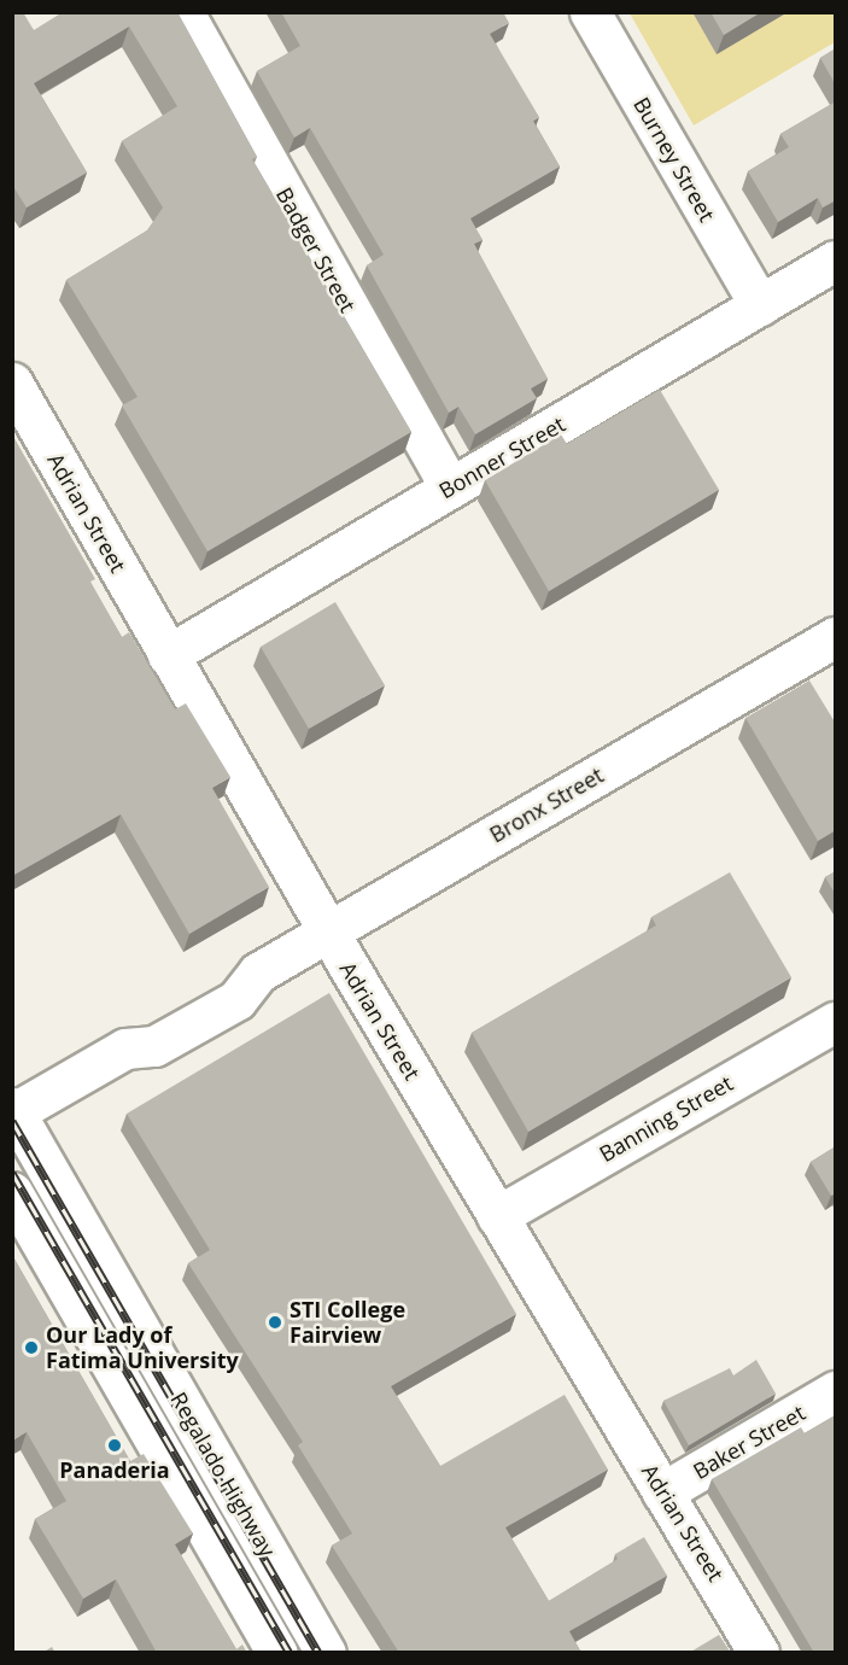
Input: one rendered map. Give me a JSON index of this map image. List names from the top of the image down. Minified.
{"streets":{"street":["Burney Street","Badger Street","Bonner Street","Adrian Street","Bronx Street","Banning Street","Baker Street","Regalado Highway"]},"crossings":[["Burney Street","Bonner Street"],["Badger Street","Bonner Street"],["Bonner Street","Adrian Street"],["Adrian Street","Bronx Street"],["Adrian Street","Banning Street"],["Adrian Street","Baker Street"],["Bronx Street","Regalado Highway"]],"places":["STI College Fairview","Our Lady of Fatima University","Panaderia"]}
